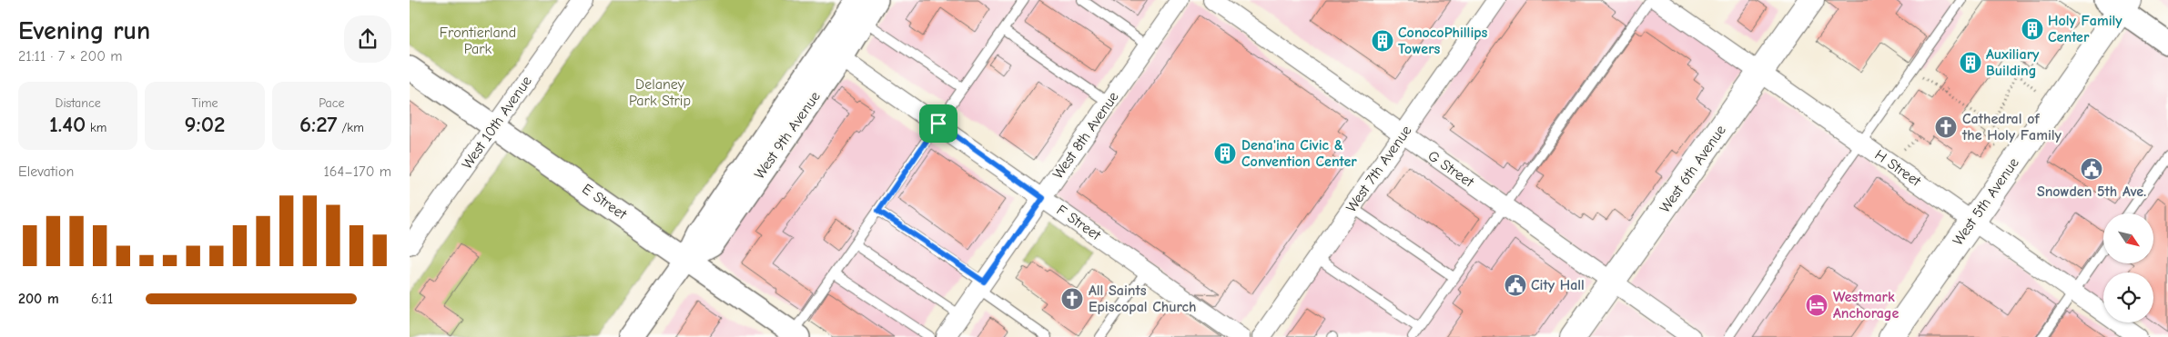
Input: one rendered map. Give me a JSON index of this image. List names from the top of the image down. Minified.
{"streets":{"main road":["West 6th Avenue","West 5th Avenue"],"street":["West 10th Avenue","West 9th Avenue","West 8th Avenue","H Street","West 7th Avenue","G Street","E Street","F Street"]},"crossings":[["West 10th Avenue","E Street"],["West 9th Avenue","E Street"],["West 9th Avenue","F Street"],["West 8th Avenue","F Street"],["H Street","West 6th Avenue"],["H Street","West 5th Avenue"],["West 7th Avenue","G Street"],["G Street","West 6th Avenue"]],"parks":["Frontierland Park","Delaney Park Strip"],"places":{"building":["Holy Family Center","ConocoPhillips Towers","Auxiliary Building","Dena'ina Civic & Convention Center"],"church":["Cathedral of the Holy Family","All Saints Episcopal Church"],"public building":["Snowden 5th Ave.","City Hall"],"hotel":["Westmark Anchorage"]},"north":"bottom right","page":{"heading":["Evening run","21:11 · 7 × 200 m"],"stats":[["Distance","1.40 km"],["Time","9:02"],["Pace","6:27 /km"]],"chart":["Elevation","164–170 m"],"list":[{"name":"200 m","note":"6:11"}]}}
